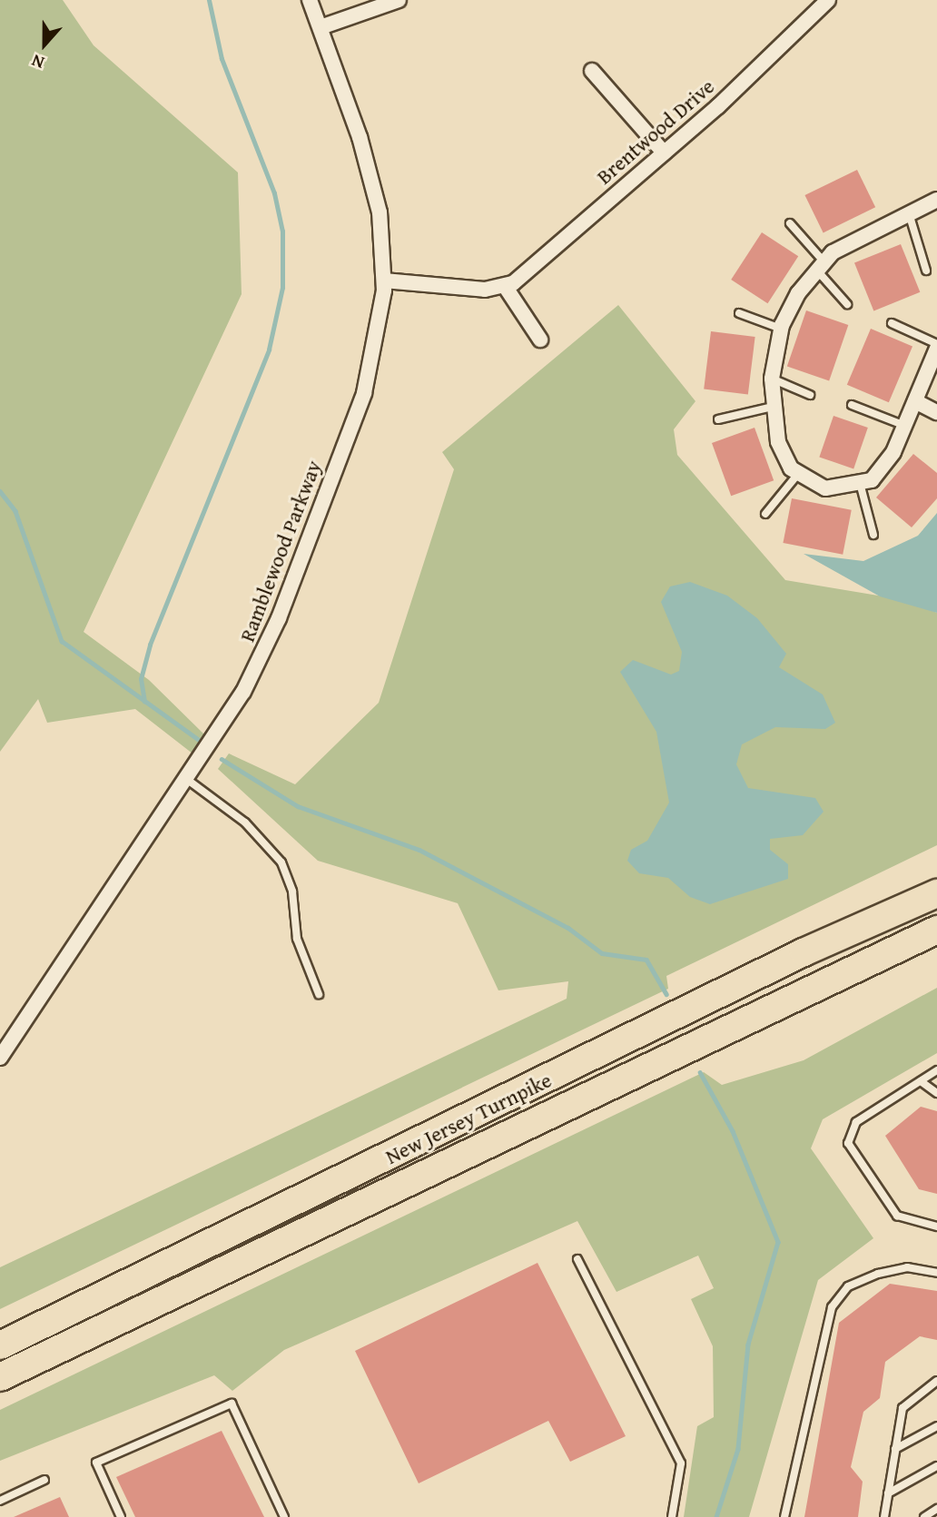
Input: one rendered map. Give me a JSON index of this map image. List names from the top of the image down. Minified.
{"streets":{"highway":["New Jersey Turnpike"],"street":["Brentwood Drive","Ramblewood Parkway"]},"north":"bottom"}
